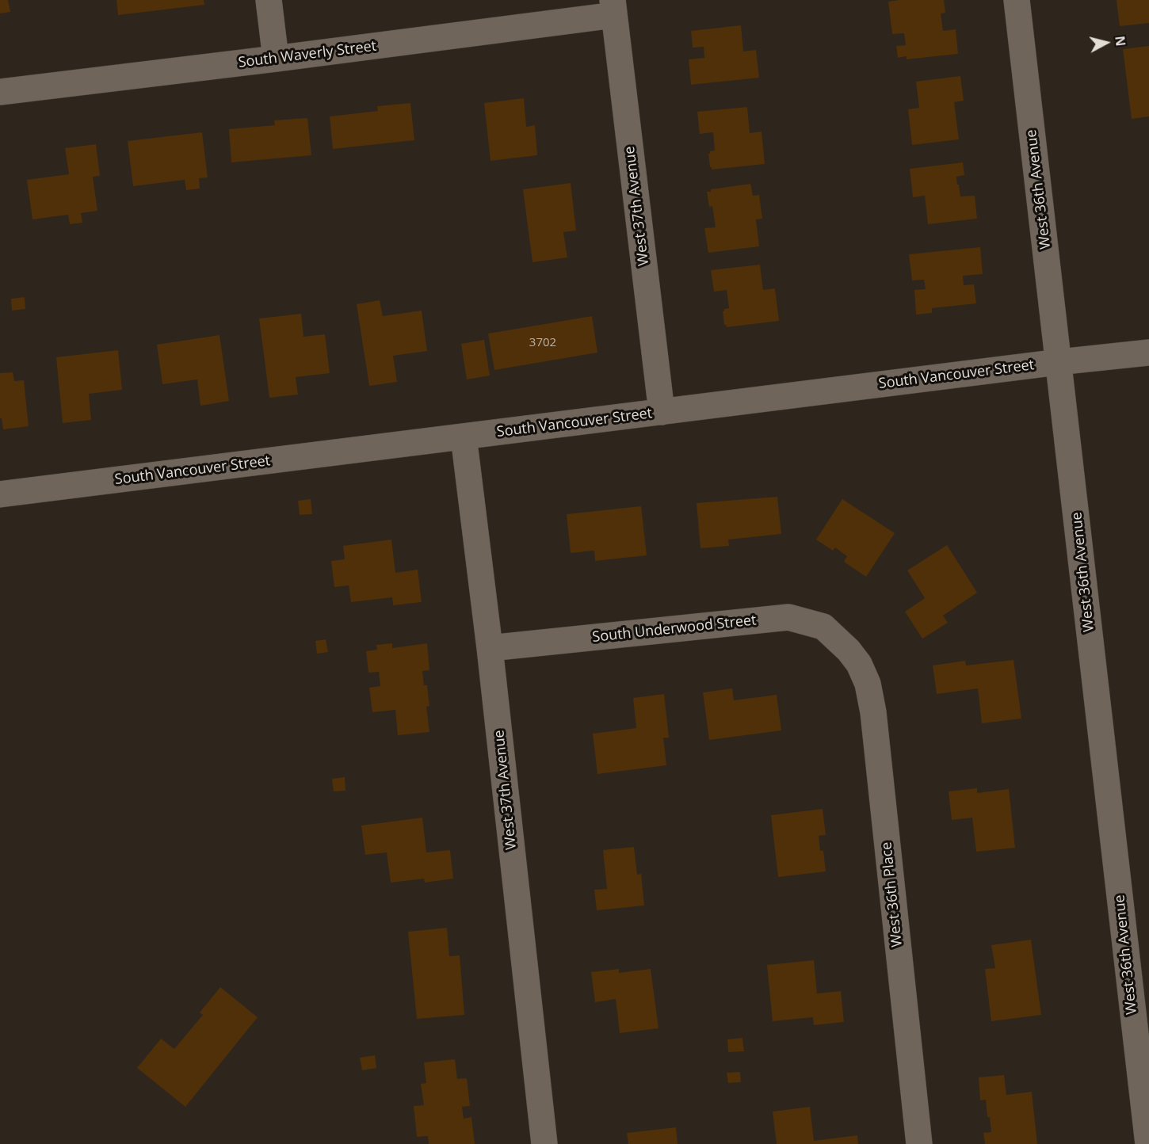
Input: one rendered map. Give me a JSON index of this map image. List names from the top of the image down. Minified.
{"streets":{"street":["South Waverly Street","West 36th Avenue","West 37th Avenue","South Vancouver Street","South Underwood Street","West 36th Place"]},"crossings":[["South Waverly Street","West 37th Avenue"],["West 36th Avenue","South Vancouver Street"],["West 37th Avenue","South Vancouver Street"],["West 37th Avenue","South Underwood Street"],["South Underwood Street","West 36th Place"]],"house_numbers":["3702"],"north":"right"}
